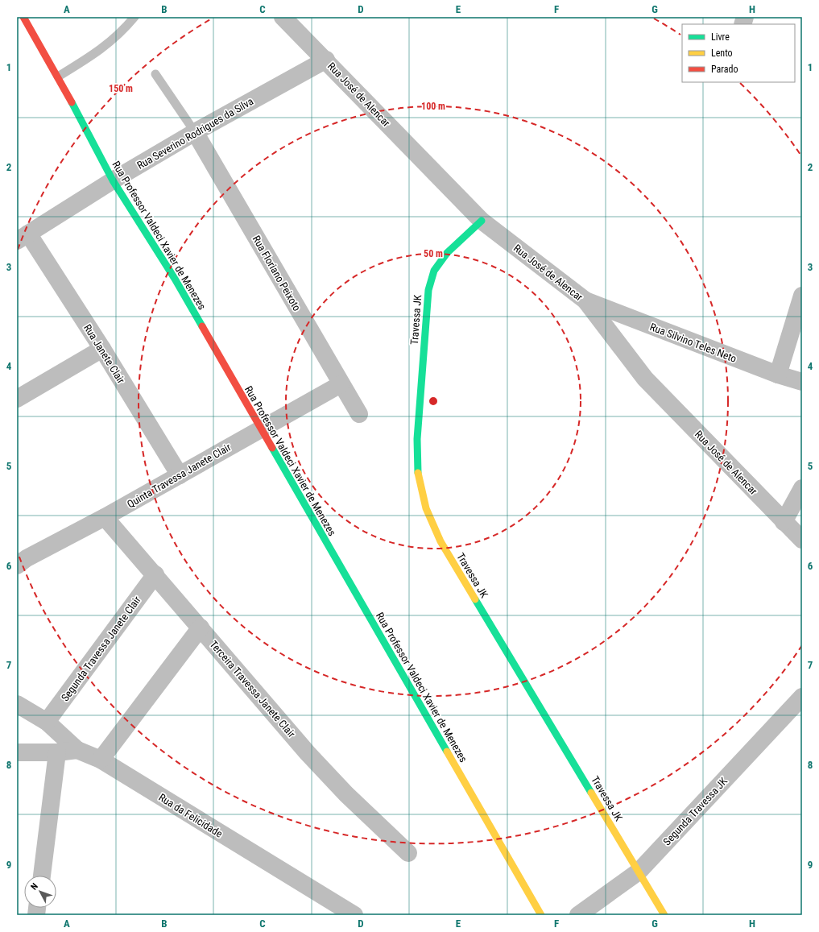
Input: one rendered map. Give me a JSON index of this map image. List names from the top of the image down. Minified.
{"streets":{"street":["Rua José de Alencar","Rua Severino Rodrigues da Silva","Rua Professor Valdeci Xavier de Menezes","Rua Floriano Peixoto","Travessa JK","Rua Silvino Teles Neto","Rua Janete Clair","Quinta Travessa Janete Clair","Segunda Travessa Janete Clair","Terceira Travessa Janete Clair","Segunda Travessa JK","Rua da Felicidade"]},"crossings":[["Rua José de Alencar","Rua Severino Rodrigues da Silva"],["Rua José de Alencar","Travessa JK"],["Rua José de Alencar","Rua Silvino Teles Neto"],["Rua Severino Rodrigues da Silva","Rua Professor Valdeci Xavier de Menezes"],["Rua Severino Rodrigues da Silva","Rua Floriano Peixoto"],["Rua Severino Rodrigues da Silva","Rua Janete Clair"],["Rua Professor Valdeci Xavier de Menezes","Quinta Travessa Janete Clair"],["Rua Floriano Peixoto","Quinta Travessa Janete Clair"],["Travessa JK","Segunda Travessa JK"],["Rua Janete Clair","Quinta Travessa Janete Clair"],["Quinta Travessa Janete Clair","Terceira Travessa Janete Clair"],["Segunda Travessa Janete Clair","Terceira Travessa Janete Clair"]],"legend":["Livre","Lento","Parado"],"north":"top left","grid":{"columns":["A","B","C","D","E","F","G","H"],"rows":["1","2","3","4","5","6","7","8","9"]},"rings":["150 m","100 m","50 m"]}
